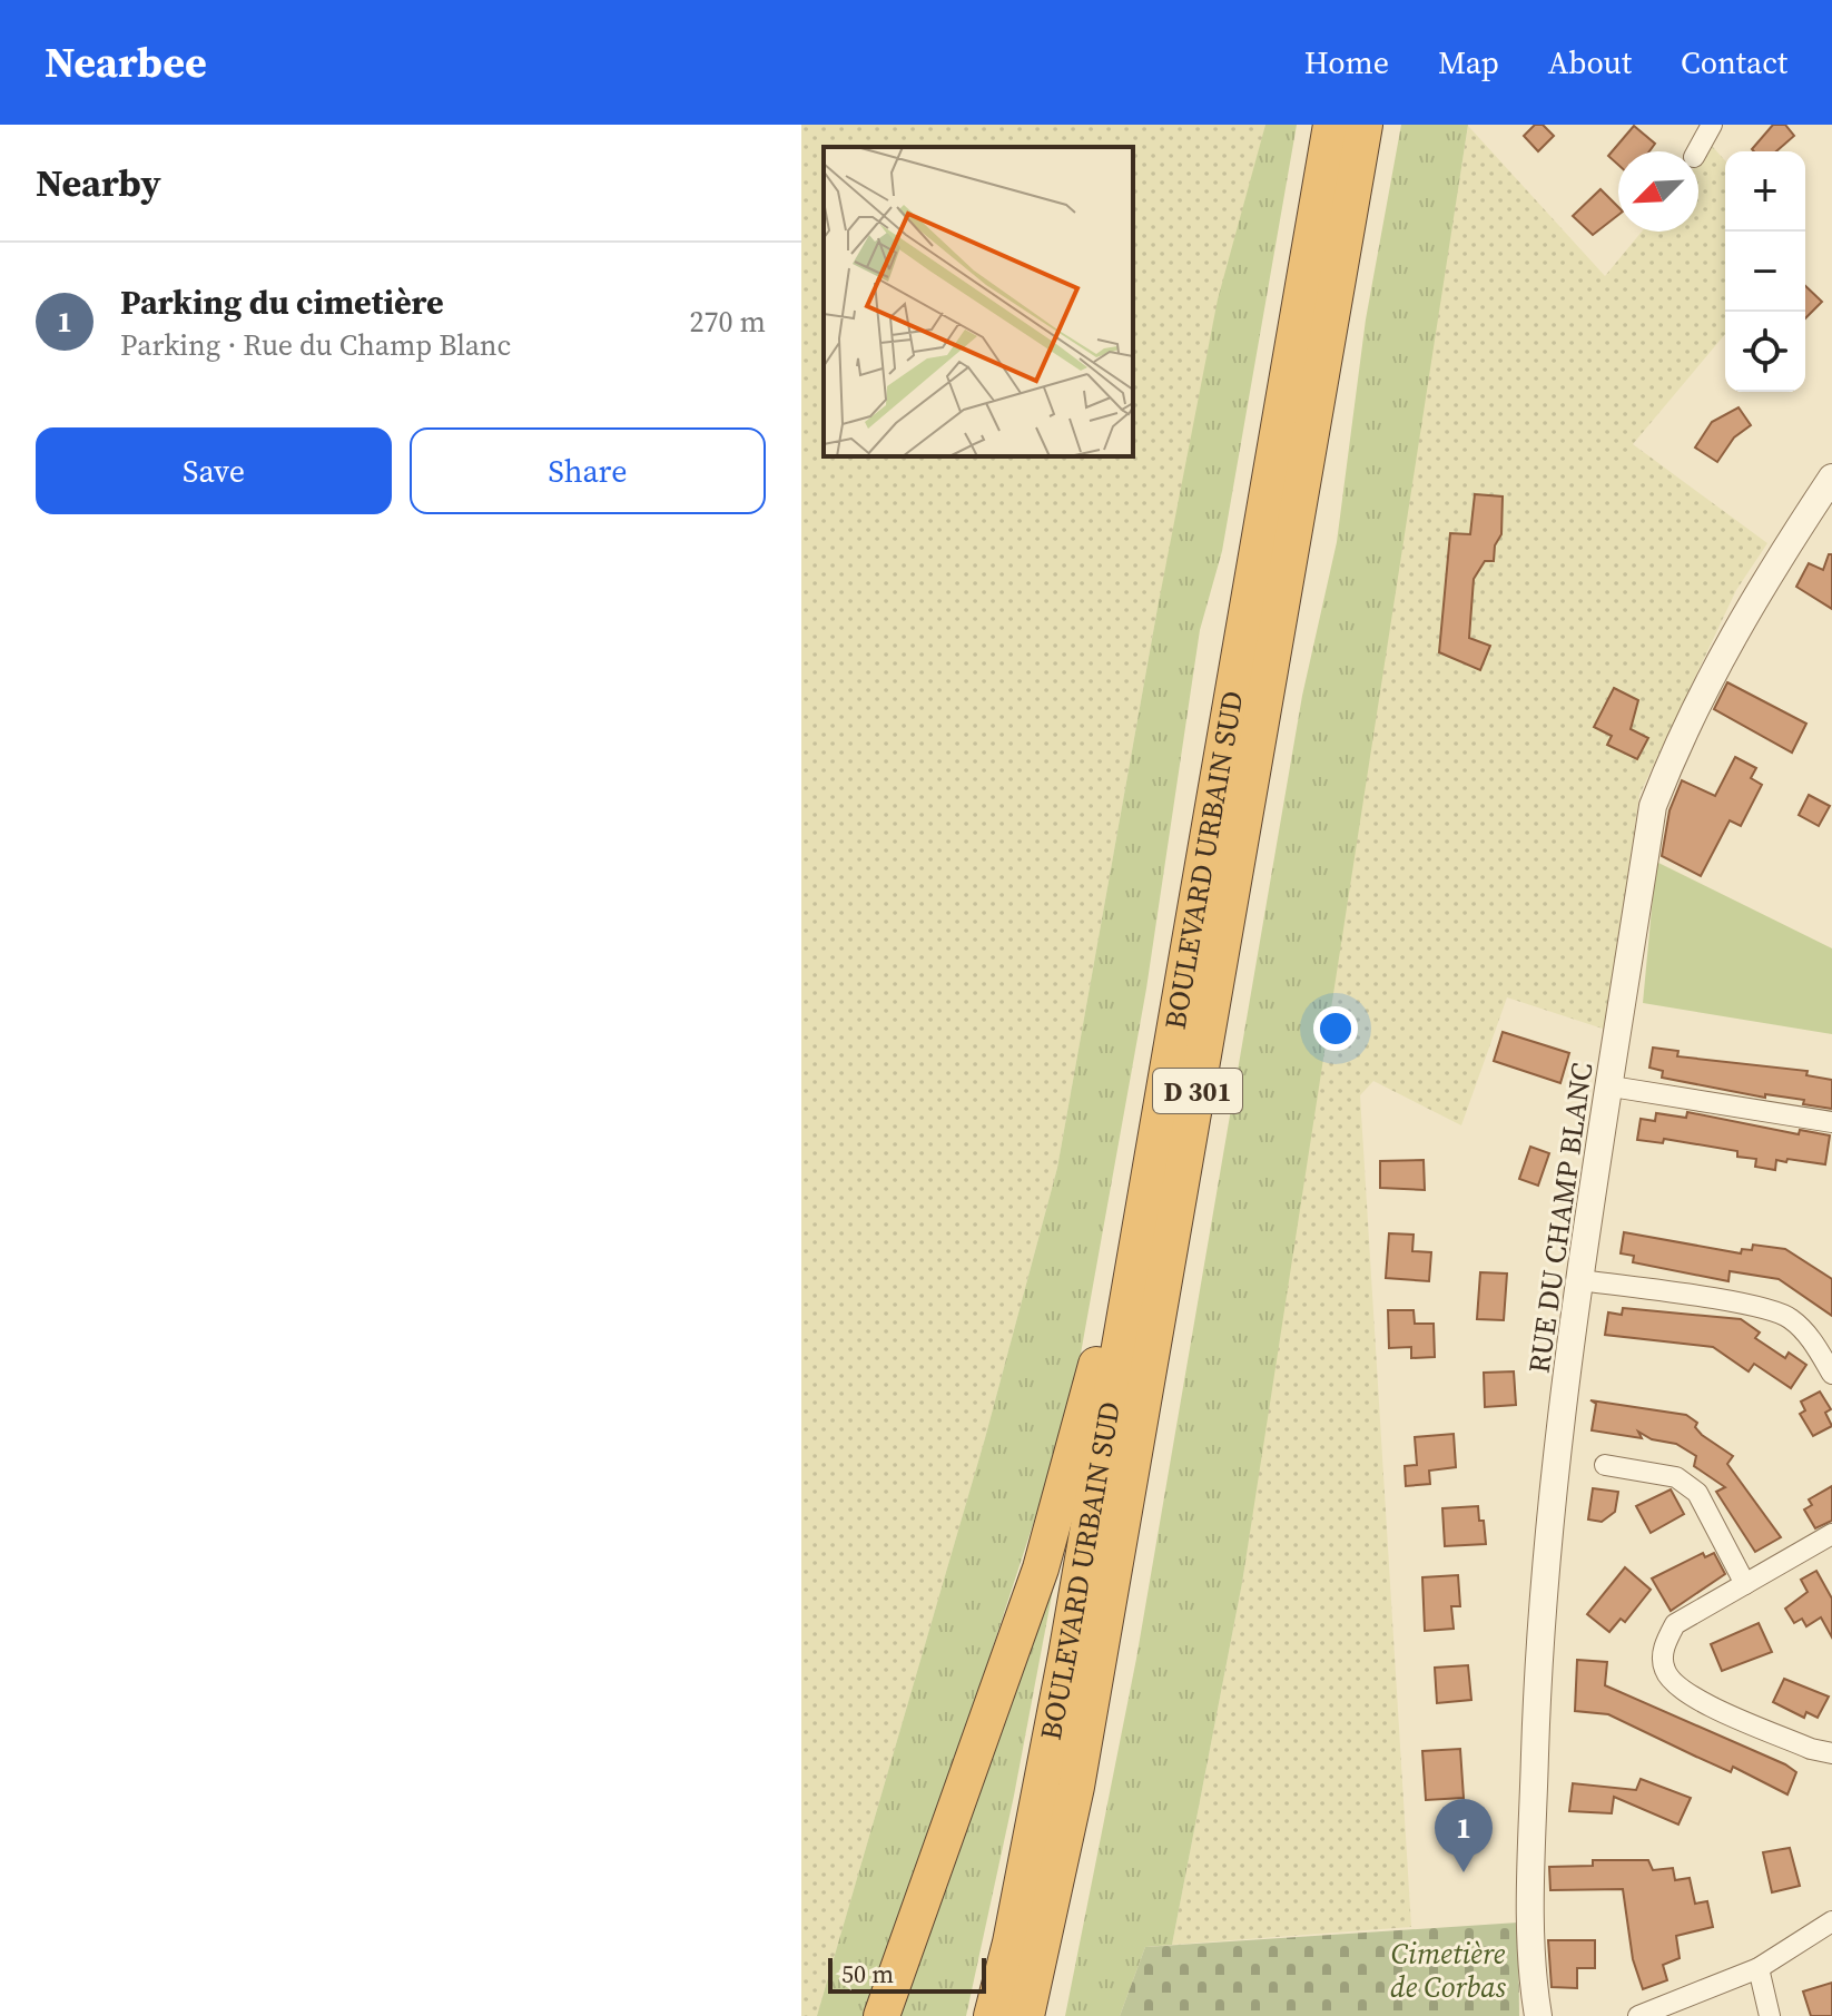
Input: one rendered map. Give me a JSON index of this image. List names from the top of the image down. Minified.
{"streets":{"highway":["BOULEVARD URBAIN SUD","D 301"],"street":["RUE DU CHAMP BLANC"]},"parks":["Cimetière de Corbas"],"scale_bar":"50 m","north":"bottom left","page":{"header":"Nearbee","nav":["Home","Map","About","Contact"],"heading":"Nearby","map_buttons":["+","−"],"list":[{"mark":"1","name":"Parking du cimetière","note":"Parking · Rue du Champ Blanc","value":"270 m"}],"buttons":["Save","Share"],"pins":"1","scale":"50 m"}}
